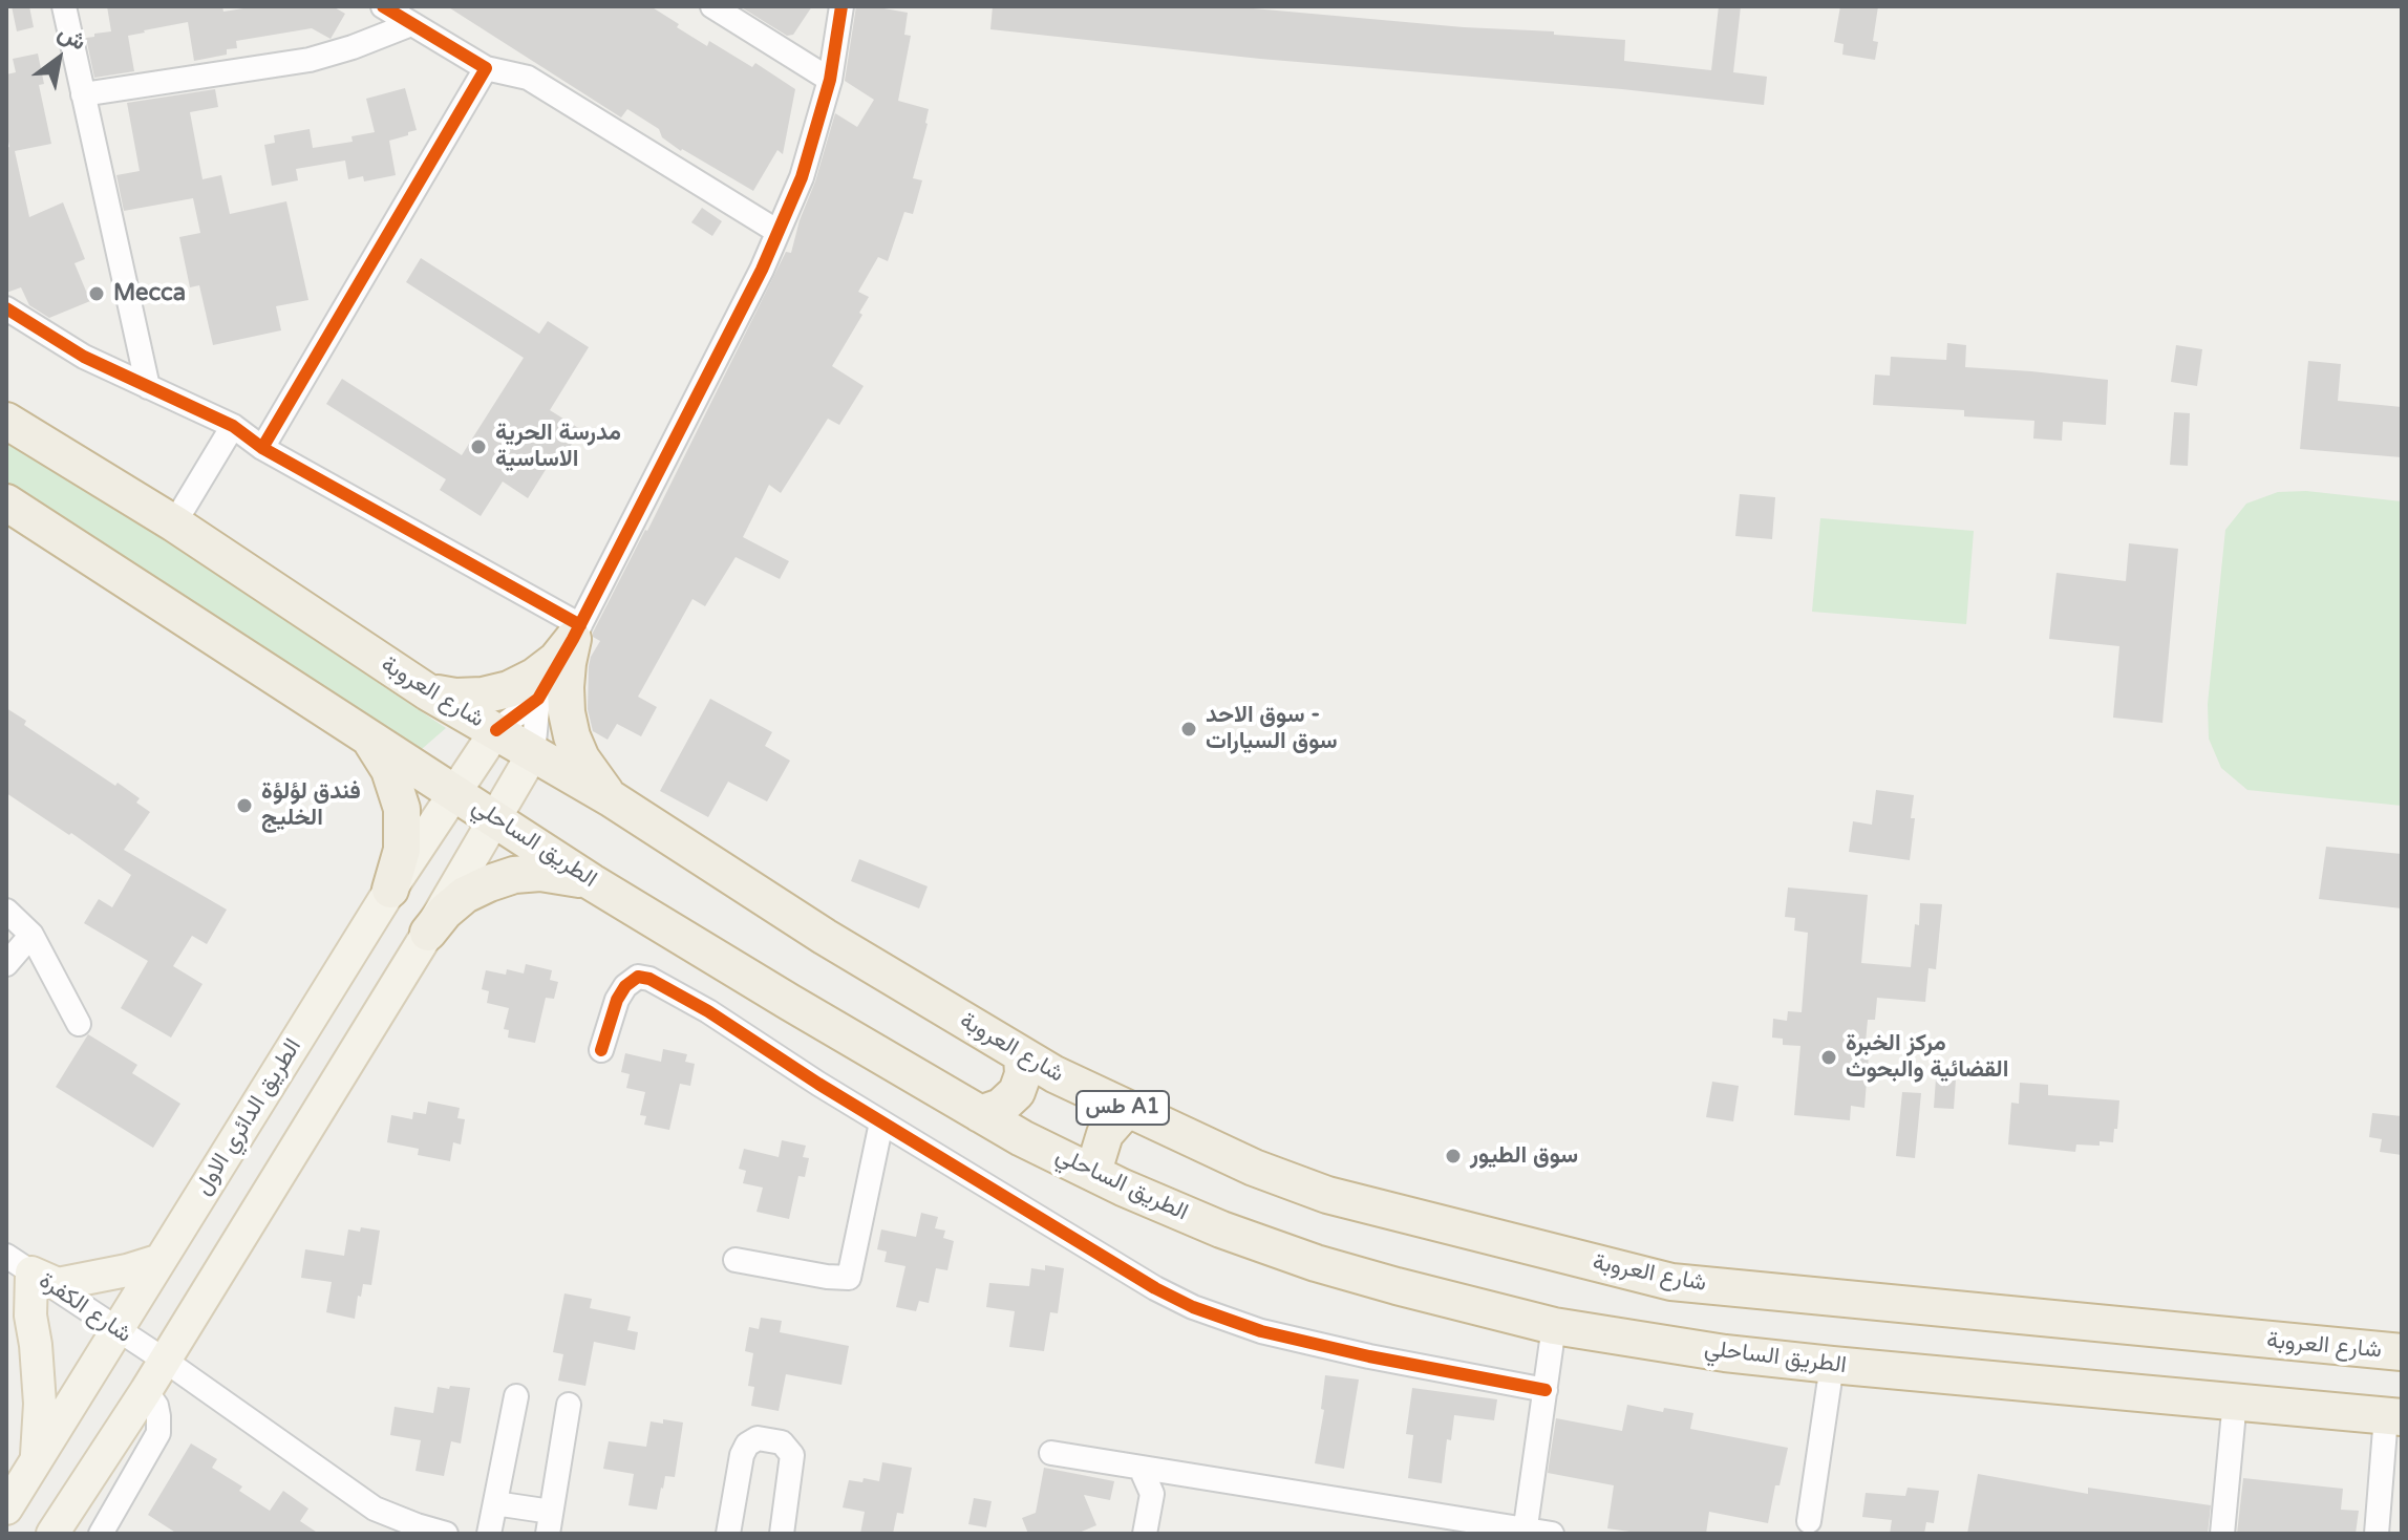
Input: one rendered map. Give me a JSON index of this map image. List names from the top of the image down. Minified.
{"streets":{"highway":["شارع العروبة","الطريق الساحلي","طس A1"],"main road":["الطريق الدائري الاول"],"street":["شارع الكفرة"]},"crossings":[["شارع العروبة","الطريق الدائري الاول"],["الطريق الساحلي","الطريق الدائري الاول"],["الطريق الدائري الاول","شارع الكفرة"]],"places":["Mecca","مدرسة الحرية الاساسية","سوق الاحد - سوق السيارات","فندق لؤلؤة الخليج","مركز الخبرة القضائية والبحوث","سوق الطيور"],"north":"top right"}
